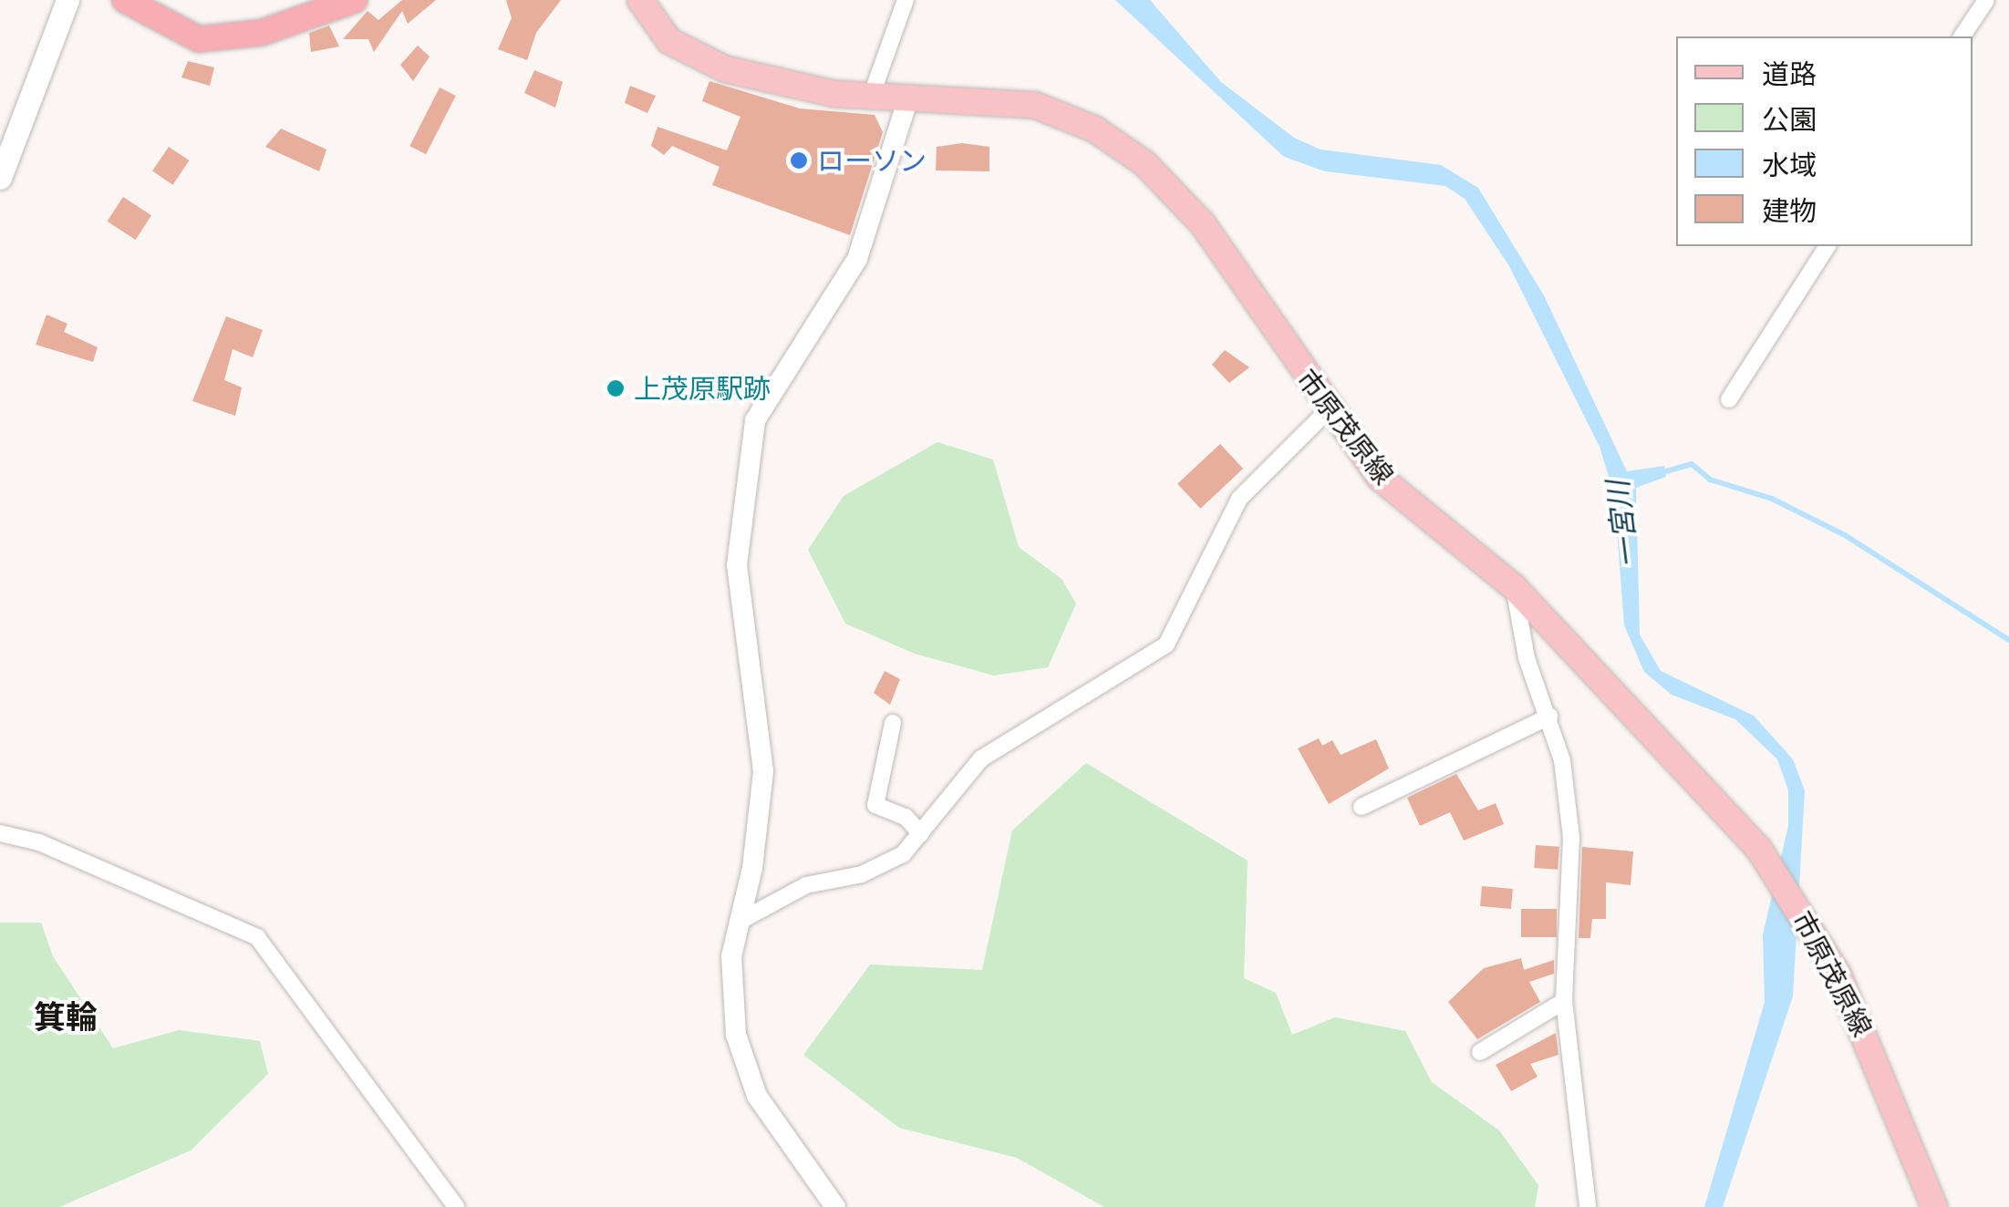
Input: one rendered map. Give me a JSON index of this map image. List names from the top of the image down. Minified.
{"streets":{"main road":["市原茂原線"]},"districts":["箕輪"],"water":["一宮川"],"places":["ローソン","上茂原駅跡"],"legend":["道路","公園","水域","建物"]}
